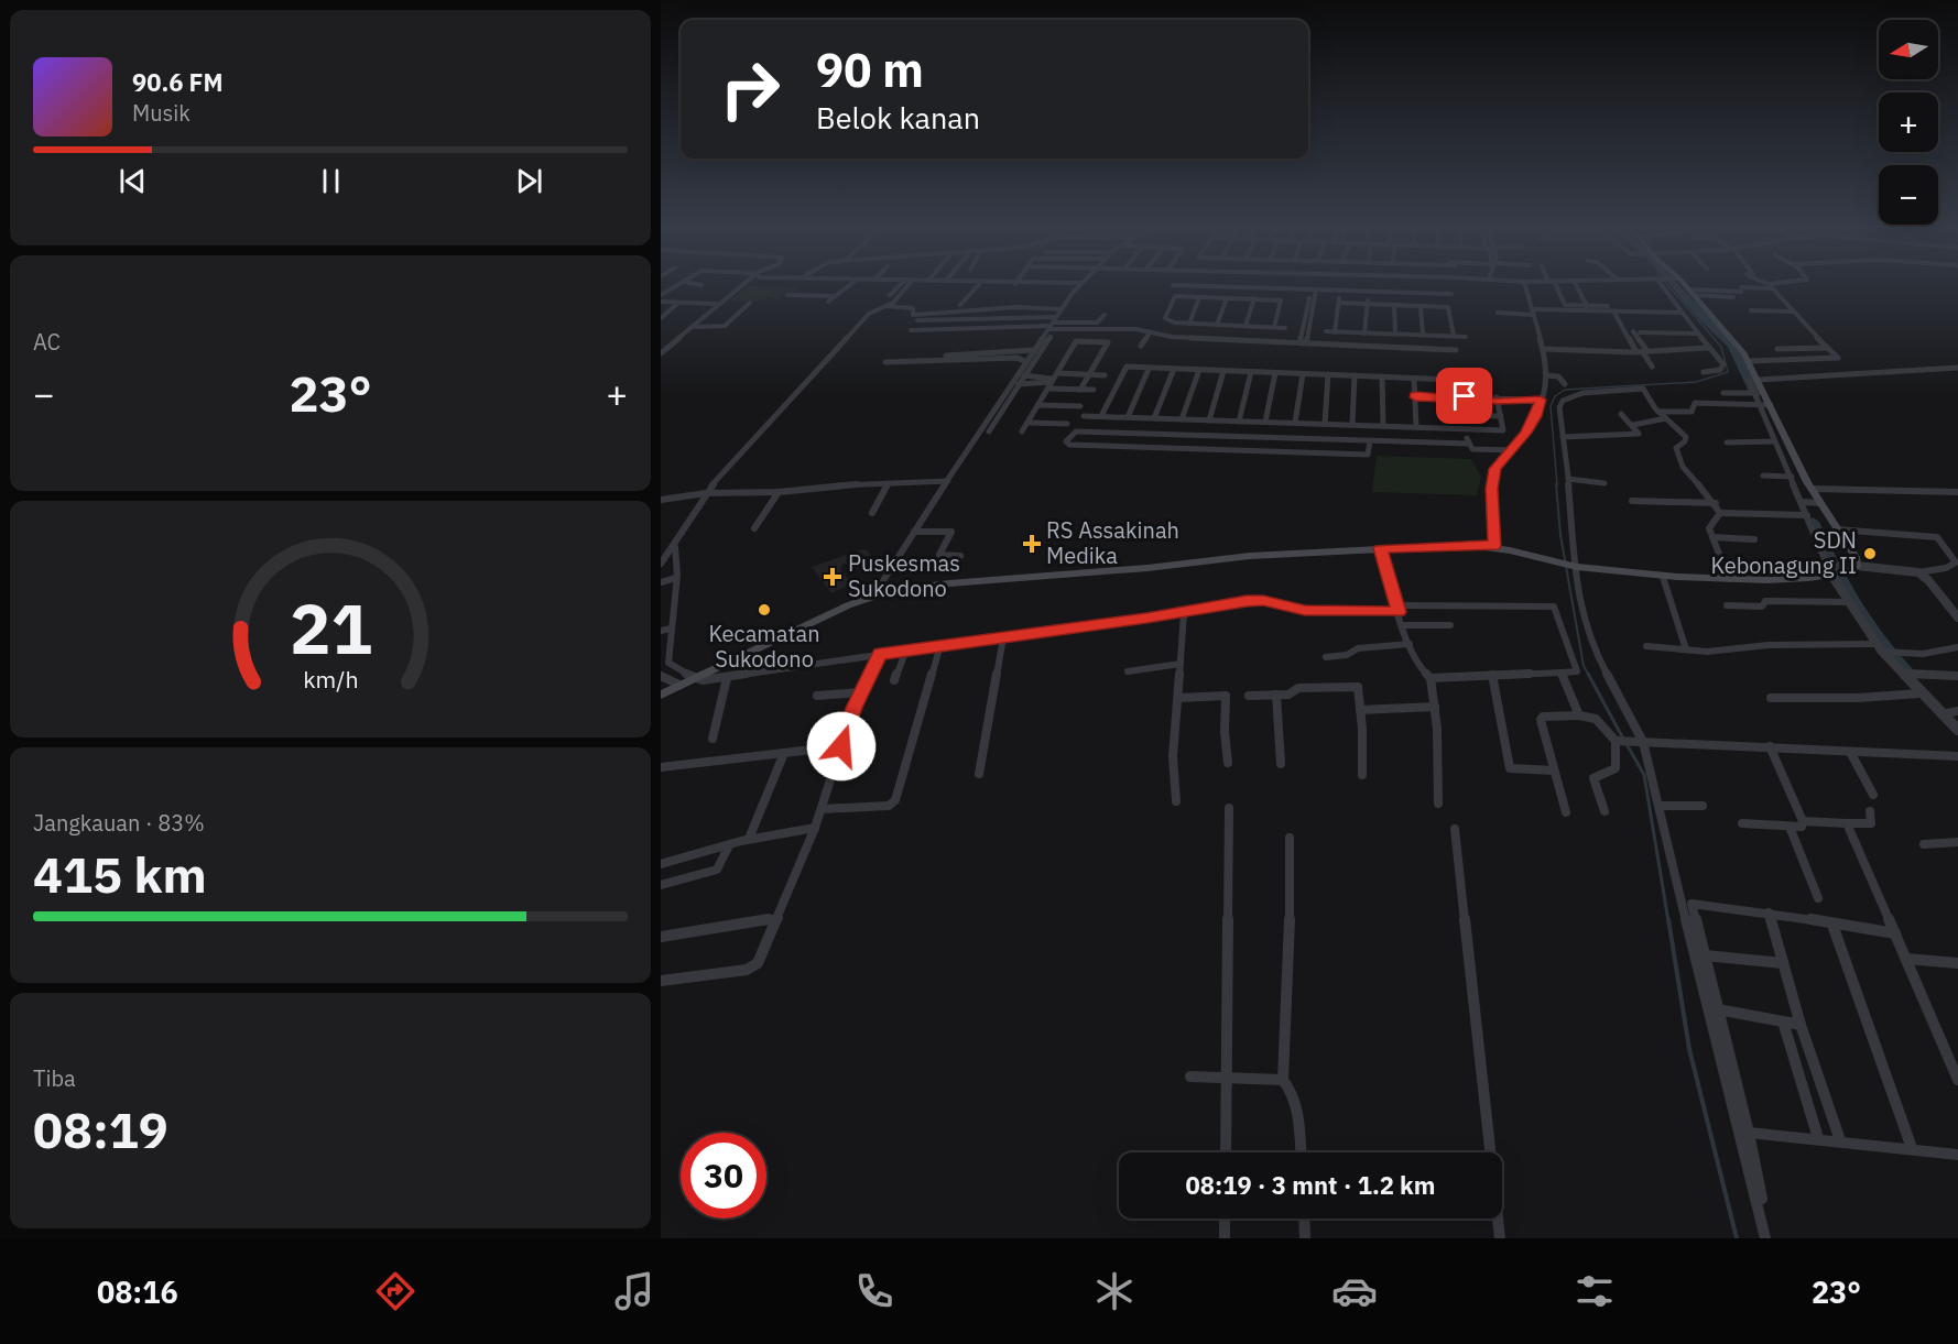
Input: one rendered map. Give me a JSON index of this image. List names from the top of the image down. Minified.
{"places":{"health":["RS Assakinah Medika","Puskesmas Sukodono"],"other":["SDN Kebonagung II","Kecamatan Sukodono"]},"north":"left","page":{"map_buttons":["+","−"],"turn":["90 m","Belok kanan"],"song":["90.6 FM","Musik"],"tile":["AC",["Jangkauan · 83%","415 km"],["Tiba","08:19"]],"heat":["−","23°","+"],"limit":"30","trip":"08:19 · 3 mnt · 1.2 km","tabs":["08:16","23°"],"gauge":["21","km/h"]}}
